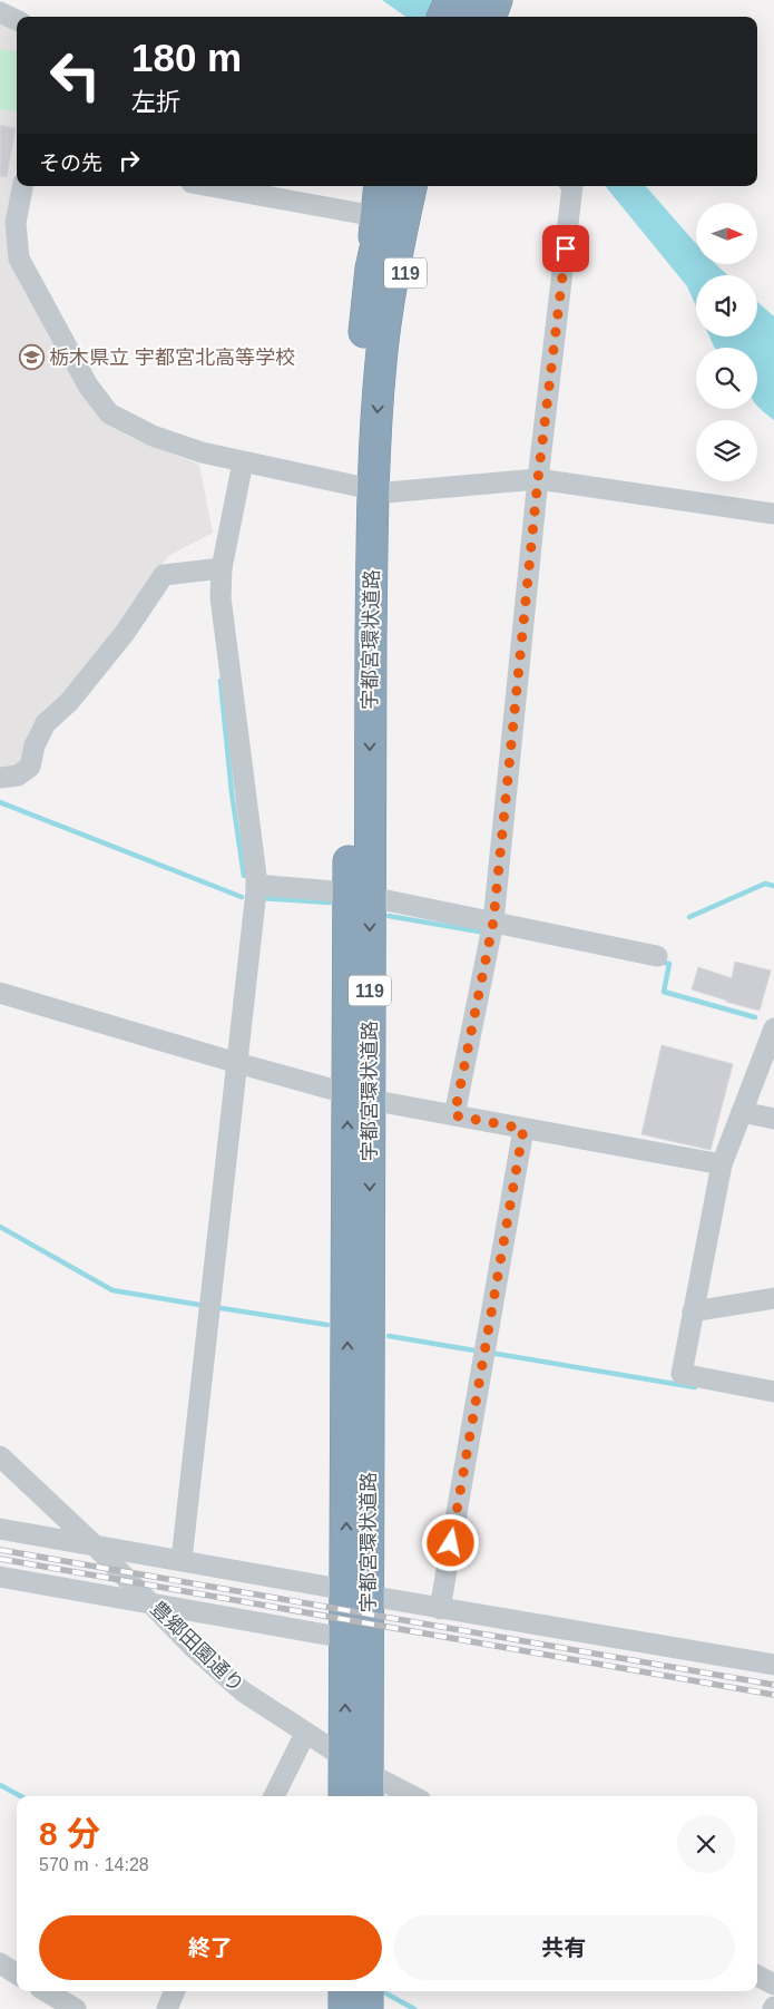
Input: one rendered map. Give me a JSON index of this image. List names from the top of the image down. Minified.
{"streets":{"highway":["119","宇都宮環状道路"],"street":["豊郷田園通り"]},"crossings":[["119","宇都宮環状道路"],["宇都宮環状道路","豊郷田園通り"]],"places":{"school or university":["栃木県立 宇都宮北高等学校"]},"north":"right","page":{"turn":["180 m","左折"],"then":"その先","heading":["8 分","570 m · 14:28"],"buttons":["終了","共有"]}}
